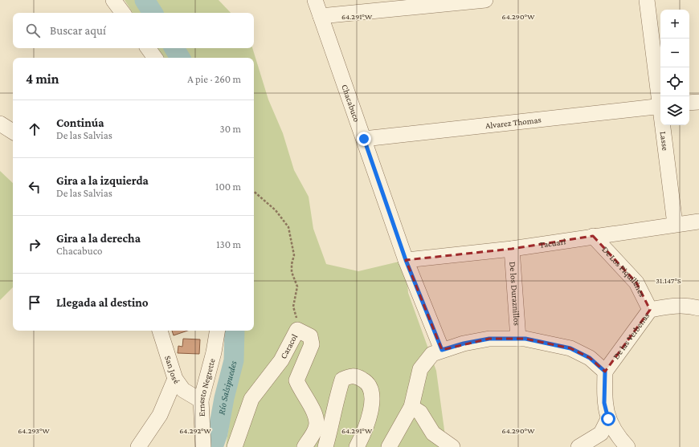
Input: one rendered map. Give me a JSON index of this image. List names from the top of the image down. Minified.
{"streets":{"street":["Chacabuco","Alvarez Thomas","Lasse","Tacuari","De Los Piquillines","De los Duraznillos","De las Verbenas","Caracol","San José","Ernesto Negrette"]},"crossings":[["Chacabuco","Alvarez Thomas"],["Chacabuco","Tacuari"],["Lasse","Tacuari"],["Tacuari","De Los Piquillines"],["Tacuari","De los Duraznillos"],["De Los Piquillines","De las Verbenas"],["San José","Ernesto Negrette"]],"water":["Río Salsipuedes"],"page":{"map_buttons":["+","−"],"search":"Buscar aquí","heading":["4 min","A pie · 260 m"],"list":[["Continúa","De las Salvias","30 m"],["Gira a la izquierda","De las Salvias","100 m"],["Gira a la derecha","Chacabuco","130 m"],"Llegada al destino"]},"coordinates":["64.291°W","64.290°W","31.147°S","64.293°W","64.292°W"]}
